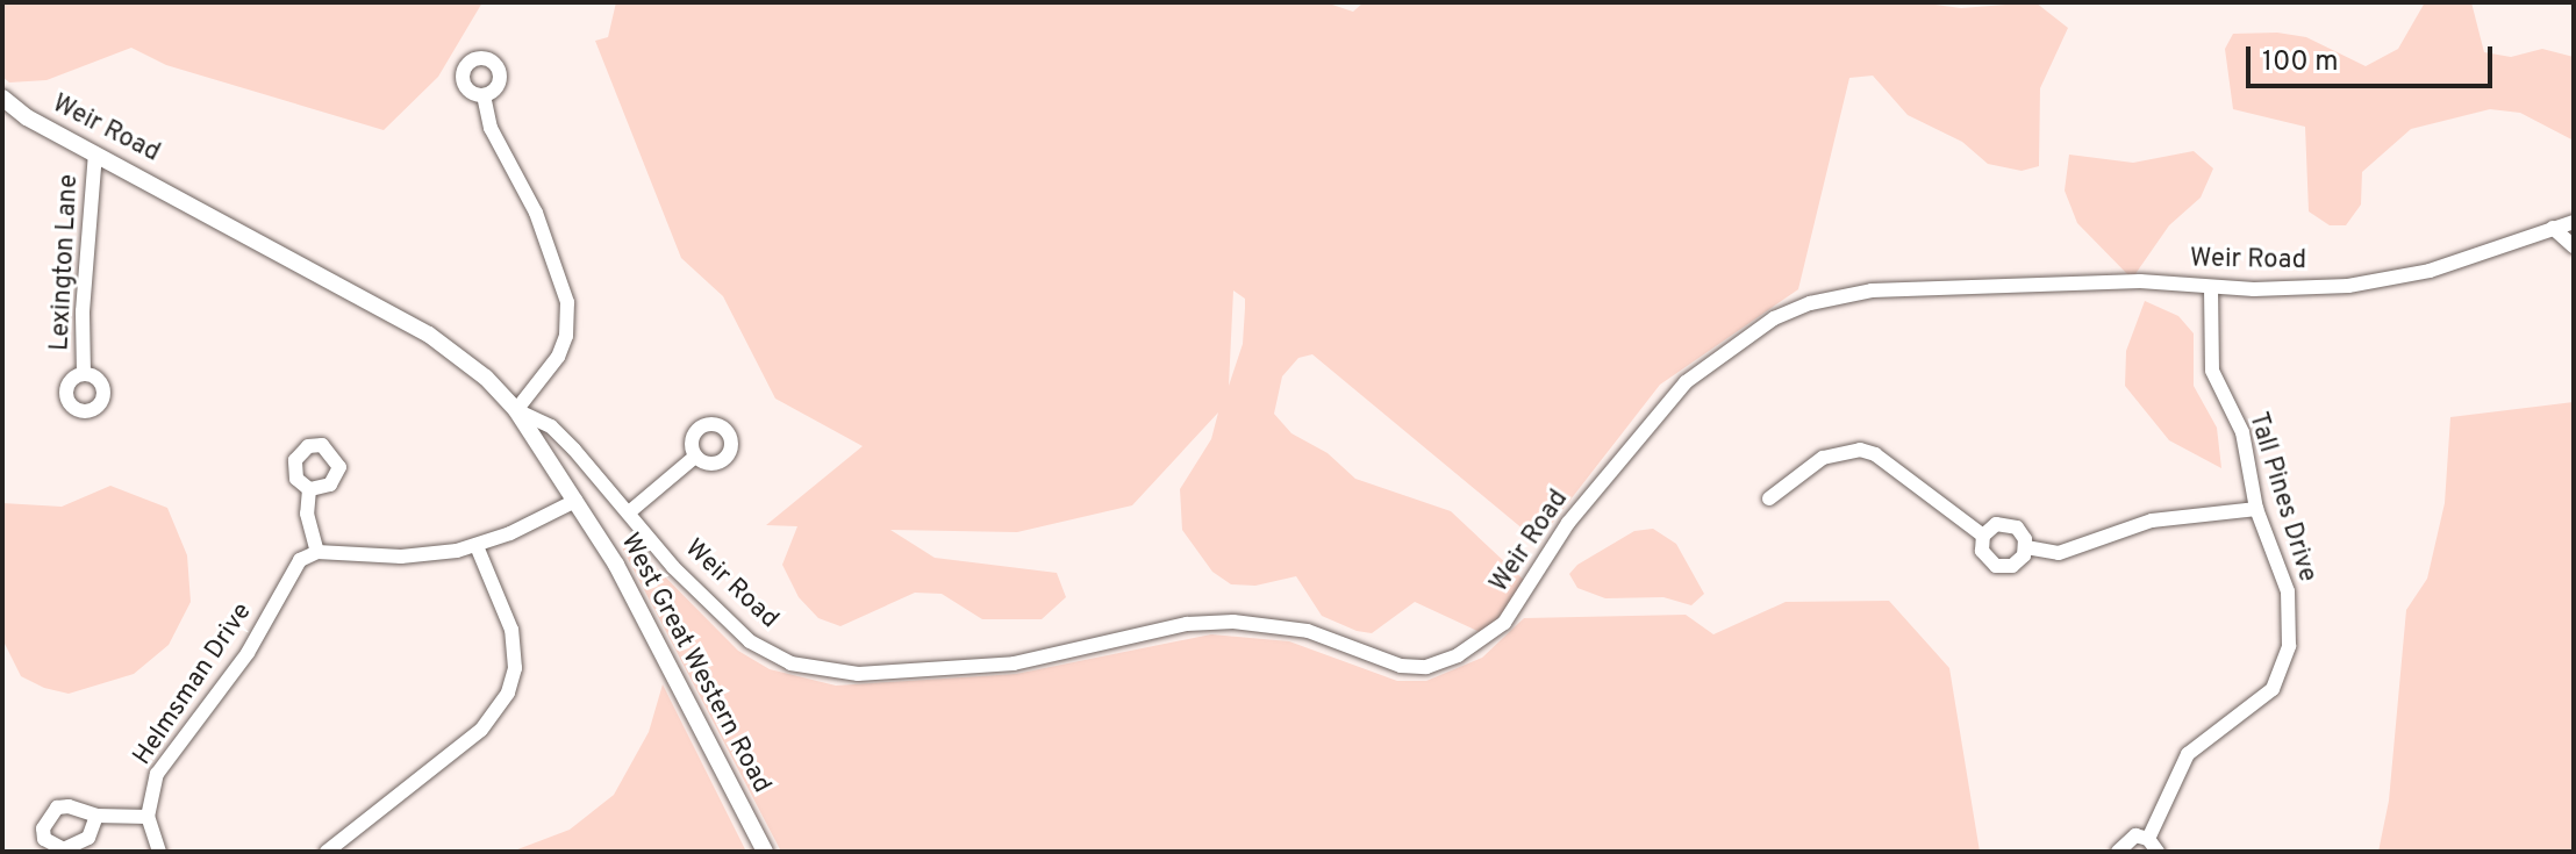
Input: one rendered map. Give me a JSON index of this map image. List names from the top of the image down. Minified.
{"streets":{"street":["Weir Road","Lexington Lane","Tall Pines Drive","West Great Western Road","Helmsman Drive"]},"crossings":[["Weir Road","Lexington Lane"],["Weir Road","Tall Pines Drive"],["Weir Road","West Great Western Road"]],"scale_bar":"100 m"}
